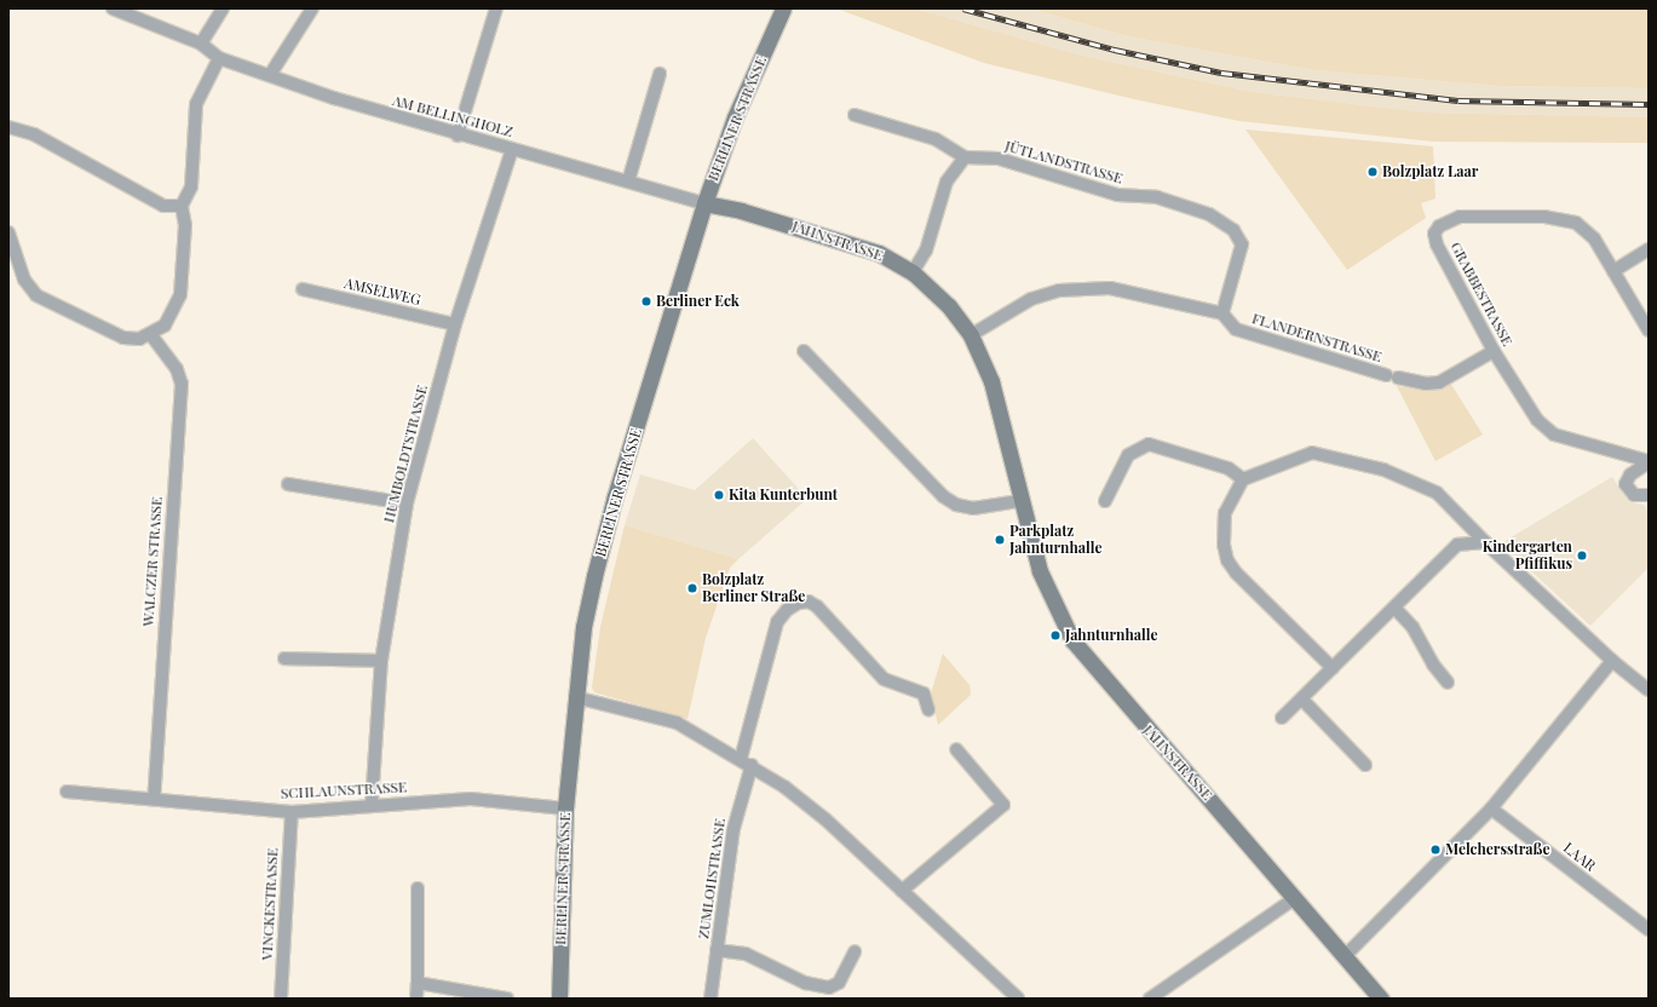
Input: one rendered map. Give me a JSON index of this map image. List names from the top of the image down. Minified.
{"streets":{"street":["AM BELLINGHOLZ","BERLINER STRASSE","JÜTLANDSTRASSE","JAHNSTRASSE","AMSELWEG","GRABBESTRASSE","FLANDERNSTRASSE","HUMBOLDTSTRASSE","WALCZER STRASSE","SCHLAUNSTRASSE","LAAR","ZUMLOHSTRASSE","VINCKESTRASSE"]},"crossings":[["AM BELLINGHOLZ","BERLINER STRASSE"],["AM BELLINGHOLZ","JAHNSTRASSE"],["AM BELLINGHOLZ","HUMBOLDTSTRASSE"],["BERLINER STRASSE","JAHNSTRASSE"],["BERLINER STRASSE","SCHLAUNSTRASSE"],["JÜTLANDSTRASSE","FLANDERNSTRASSE"],["AMSELWEG","HUMBOLDTSTRASSE"],["HUMBOLDTSTRASSE","SCHLAUNSTRASSE"],["WALCZER STRASSE","SCHLAUNSTRASSE"],["SCHLAUNSTRASSE","VINCKESTRASSE"]],"places":["Bolzplatz Laar","Berliner Eck","Kita Kunterbunt","Parkplatz Jahnturnhalle","Kindergarten Pfiffikus","Bolzplatz Berliner Straße","Jahnturnhalle","Melchersstraße"]}
